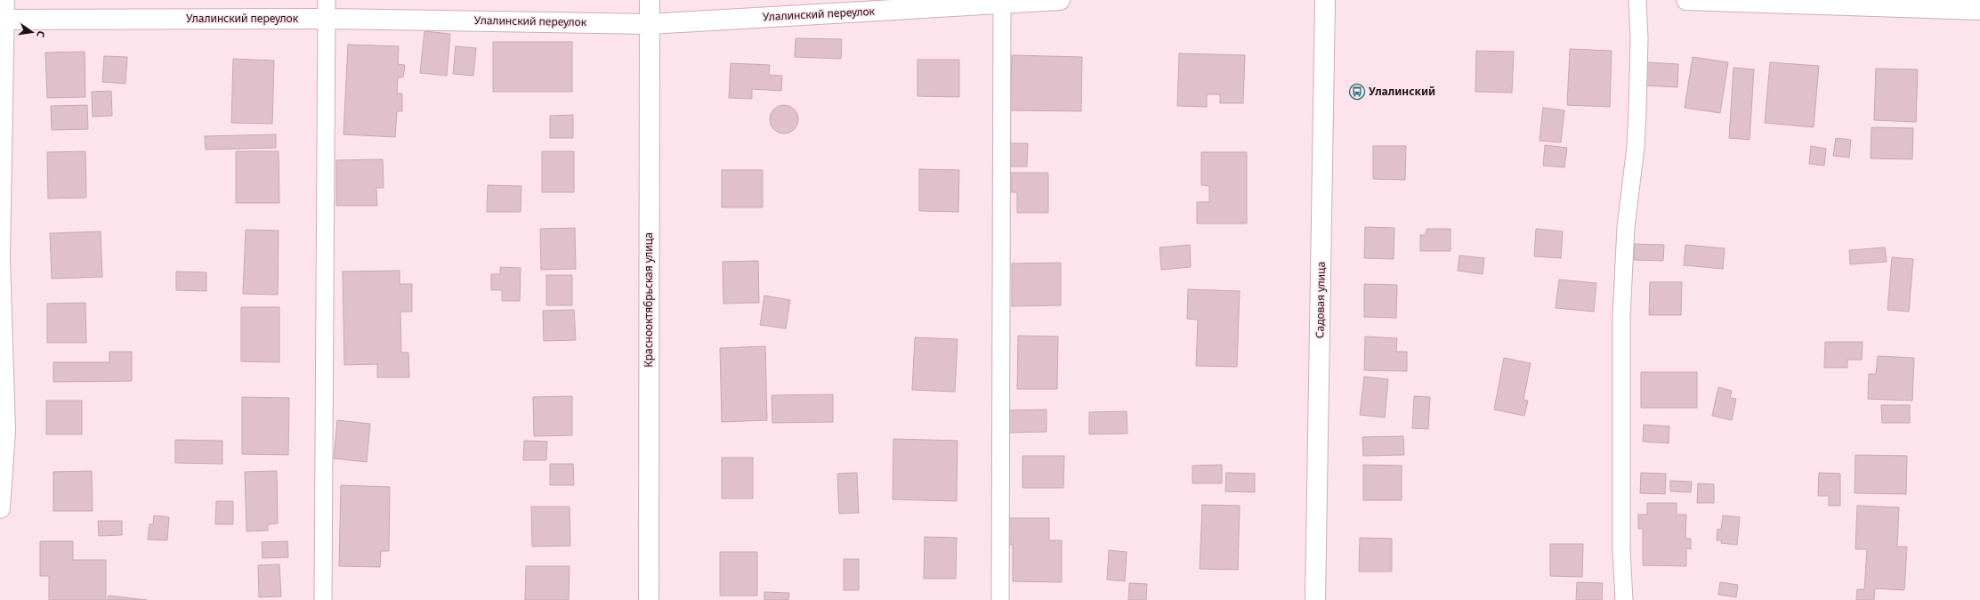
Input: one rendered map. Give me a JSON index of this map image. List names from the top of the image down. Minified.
{"streets":{"street":["Улалинский переулок","Краснооктябрьская улица","Садовая улица"]},"crossings":[["Улалинский переулок","Краснооктябрьская улица"]],"places":{"bus stop":["Улалинский"]},"north":"right"}
